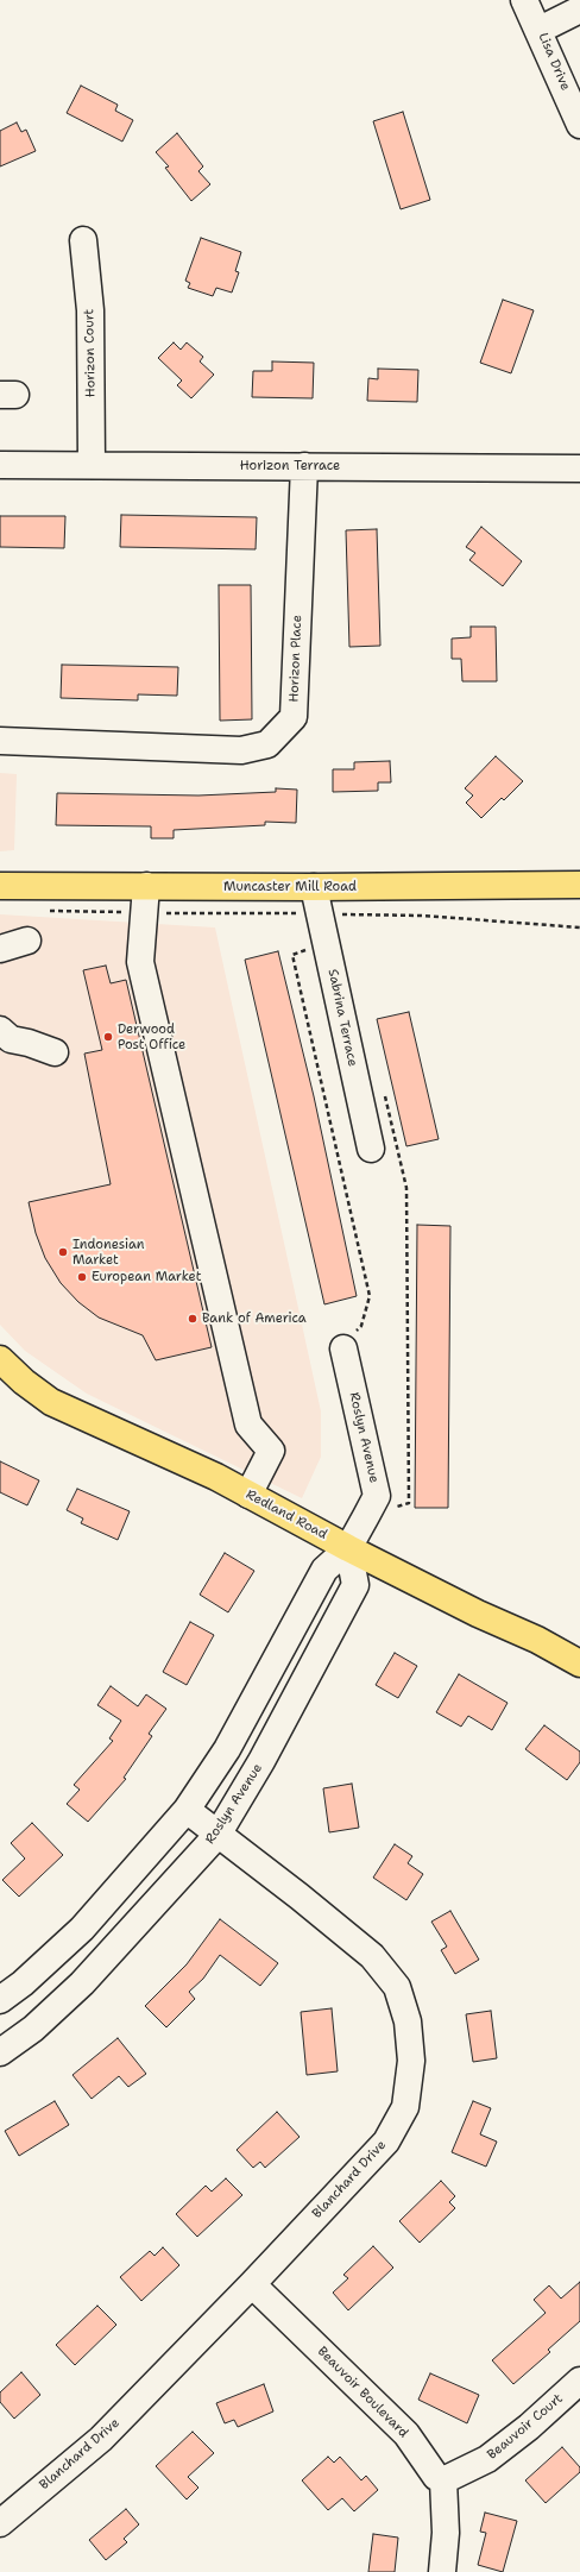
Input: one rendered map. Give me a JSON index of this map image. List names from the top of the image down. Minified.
{"streets":{"main road":["Muncaster Mill Road","Redland Road"],"street":["Lisa Drive","Horizon Court","Horizon Terrace","Horizon Place","Sabrina Terrace","Roslyn Avenue","Blanchard Drive","Beauvoir Boulevard","Beauvoir Court"]},"crossings":[["Horizon Court","Horizon Terrace"],["Horizon Terrace","Horizon Place"],["Muncaster Mill Road","Sabrina Terrace"],["Roslyn Avenue","Redland Road"],["Roslyn Avenue","Blanchard Drive"],["Blanchard Drive","Beauvoir Boulevard"],["Beauvoir Boulevard","Beauvoir Court"]],"places":["Derwood Post Office","Indonesian Market","European Market","Bank of America"]}
